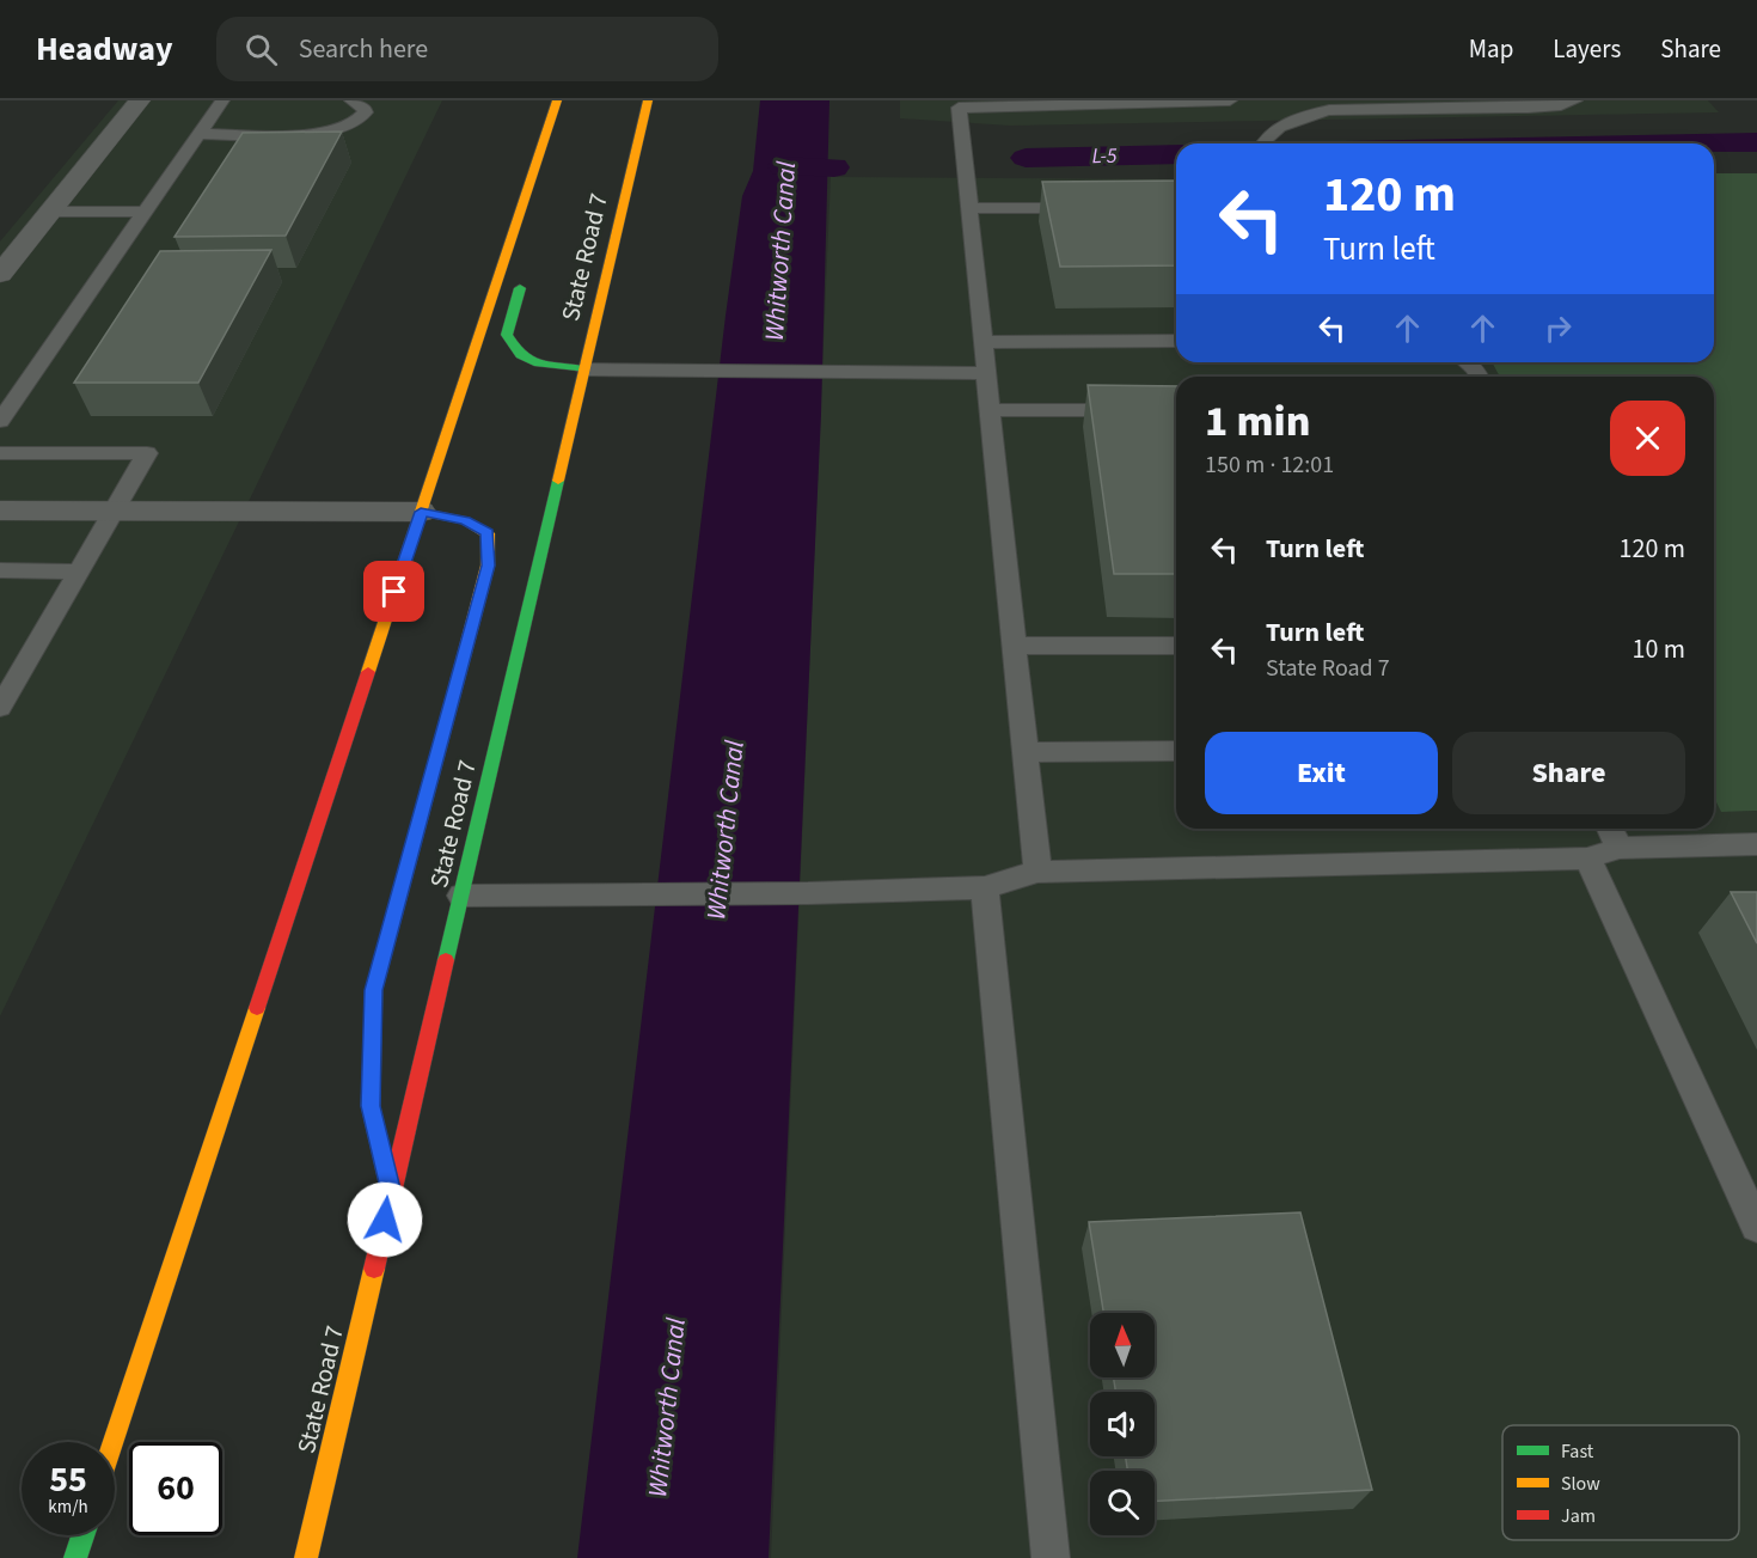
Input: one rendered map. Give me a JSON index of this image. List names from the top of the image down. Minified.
{"streets":{"main road":["State Road 7"]},"water":["L-5","Whitworth Canal"],"legend":["Fast","Slow","Jam"],"north":"top","page":{"header":"Headway","search":"Search here","nav":["Map","Layers","Share"],"turn":["120 m","Turn left"],"heading":["1 min","150 m · 12:01"],"list":[{"name":"Turn left","value":"120 m"},{"name":"Turn left","note":"State Road 7","value":"10 m"}],"buttons":["Exit","Share"],"speed":"55 km/h","limit":"60"}}
